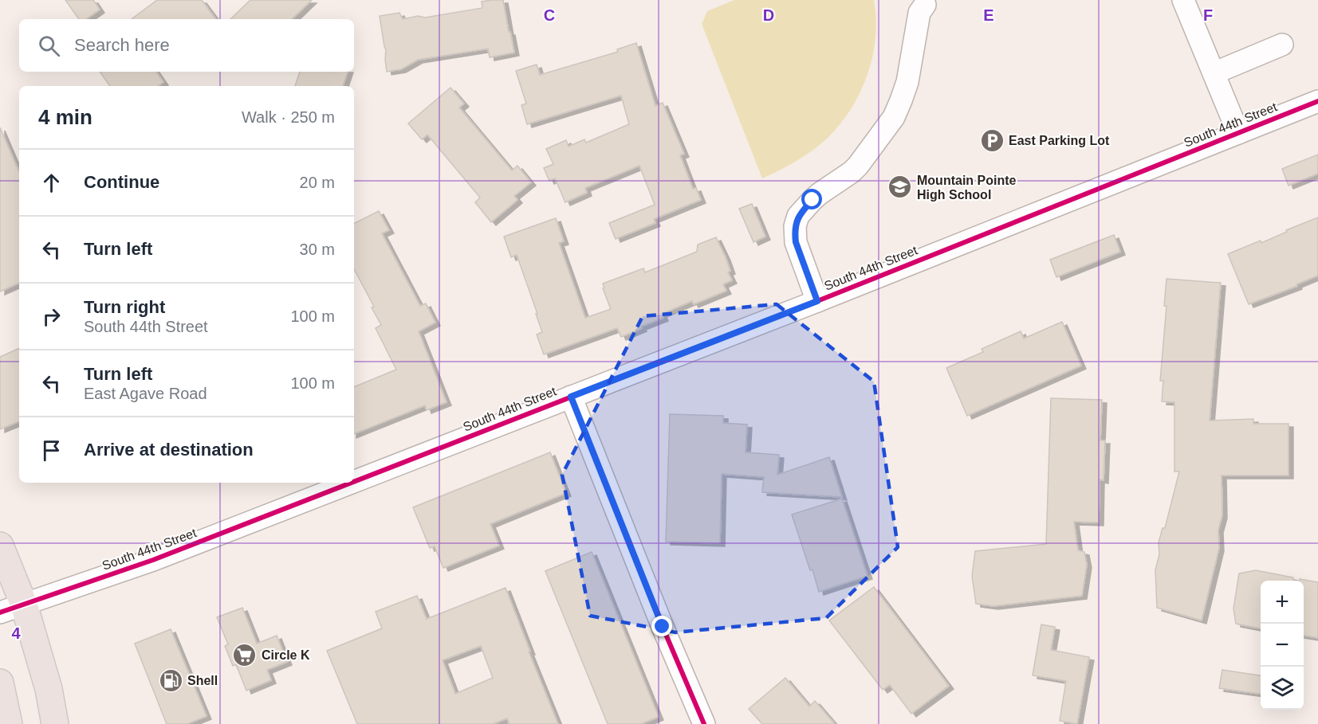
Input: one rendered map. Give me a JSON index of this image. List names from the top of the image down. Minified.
{"streets":{"street":["South 44th Street"]},"places":{"parking":["East Parking Lot"],"school or university":["Mountain Pointe High School"],"supermarket":["Circle K"],"fuel station":["Shell"]},"page":{"search":"Search here","heading":["4 min","Walk · 250 m"],"list":[["Continue","20 m"],["Turn left","30 m"],["Turn right","South 44th Street","100 m"],["Turn left","East Agave Road","100 m"],"Arrive at destination"],"map_buttons":["+","−"]},"grid":{"columns":["C","D","E","F"],"rows":["4"]}}
